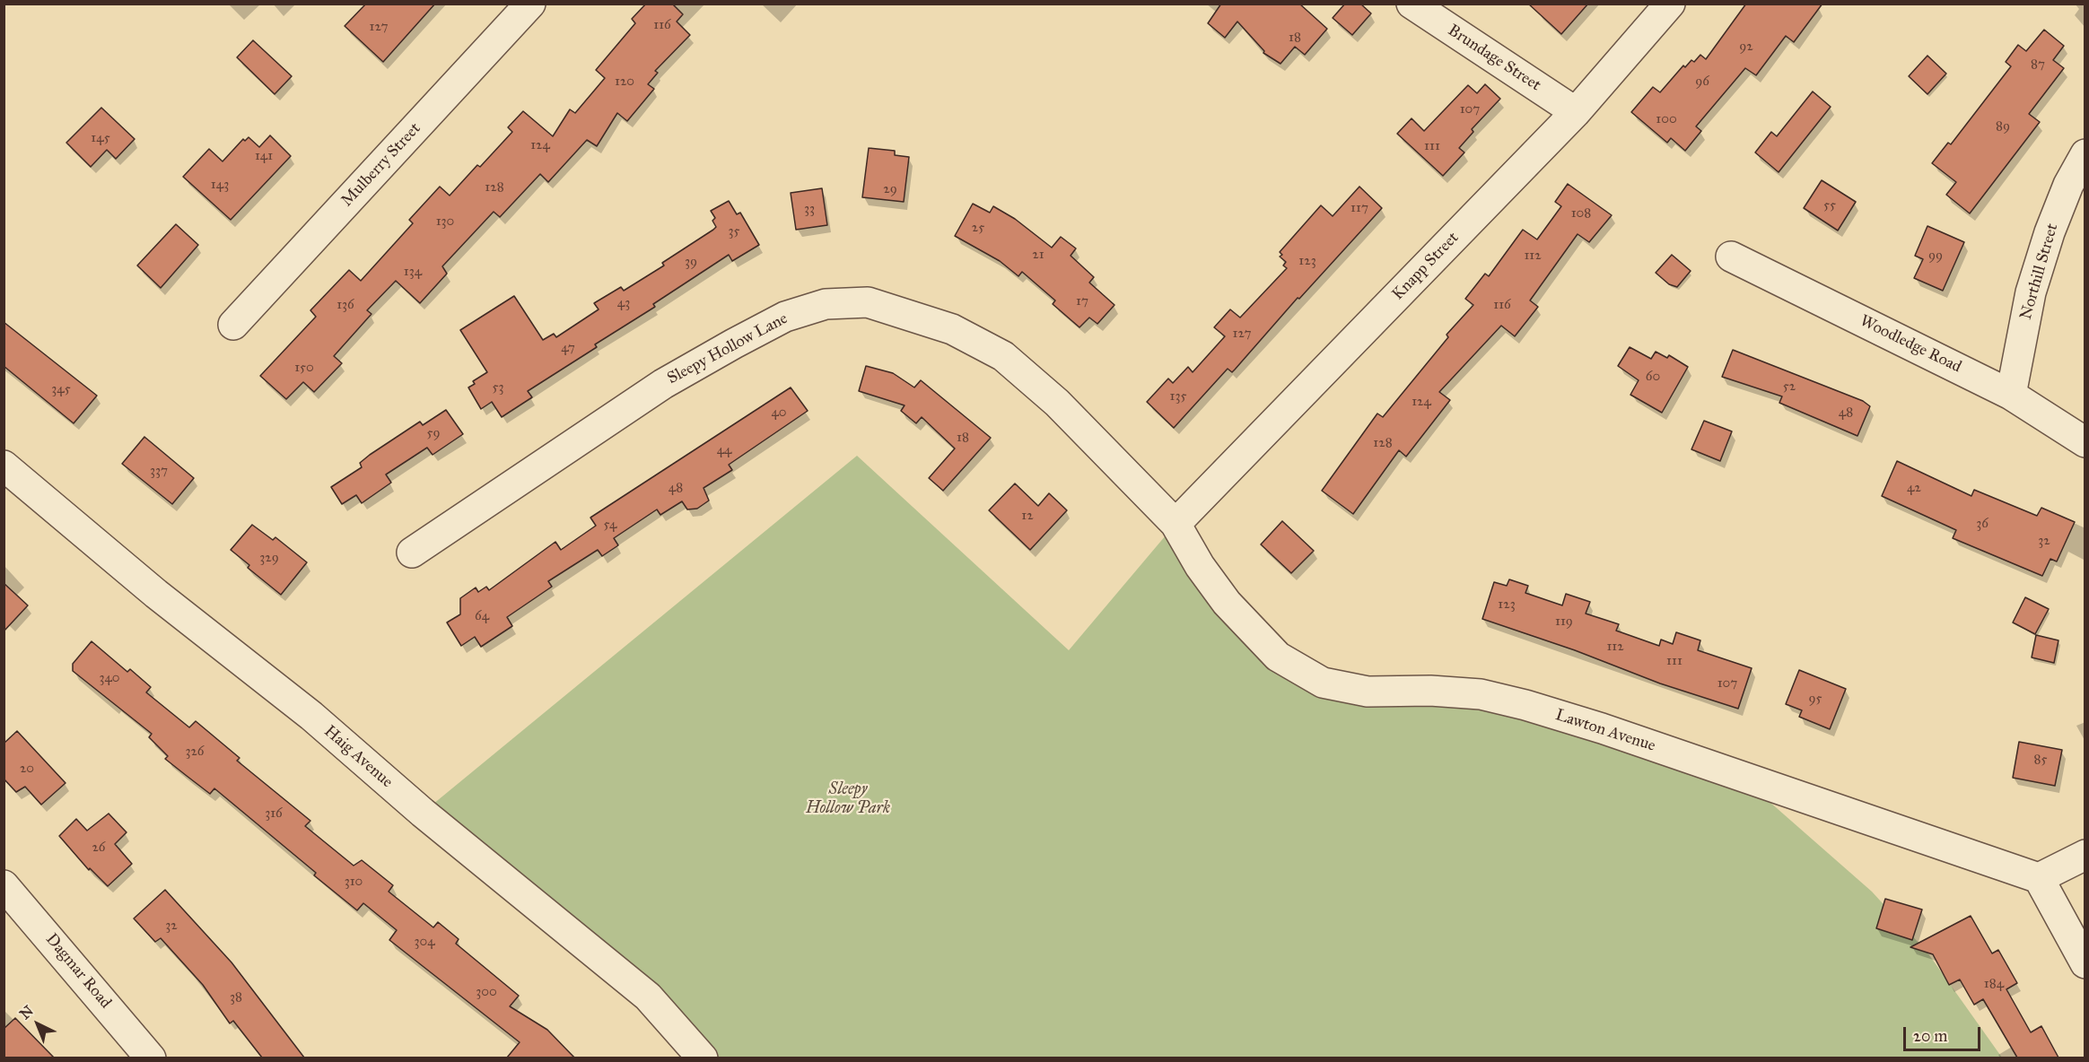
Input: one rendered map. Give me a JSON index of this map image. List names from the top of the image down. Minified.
{"streets":{"street":["Brundage Street","Mulberry Street","Knapp Street","Northill Street","Woodledge Road","Sleepy Hollow Lane","Lawton Avenue","Haig Avenue","Dagmar Road"]},"crossings":[["Brundage Street","Knapp Street"],["Knapp Street","Sleepy Hollow Lane"],["Knapp Street","Lawton Avenue"],["Northill Street","Woodledge Road"],["Sleepy Hollow Lane","Lawton Avenue"]],"parks":["Sleepy Hollow Park"],"house_numbers":["116","127","18","92","87","120","96","107","100","89","145","124","111","141","143","128","29","55","117","33","108","130","25","35","21","112","99","123","39","134","17","43","136","116","127","47","150","60","52","53","345","135","124","40","48","59","18","128","44","337","48","42","12","36","54","32","329","123","64","119","112","111","340","107","95","326","85","20","316","26","310","32","304","184","300","38"],"scale_bar":"20 m","north":"top left"}
